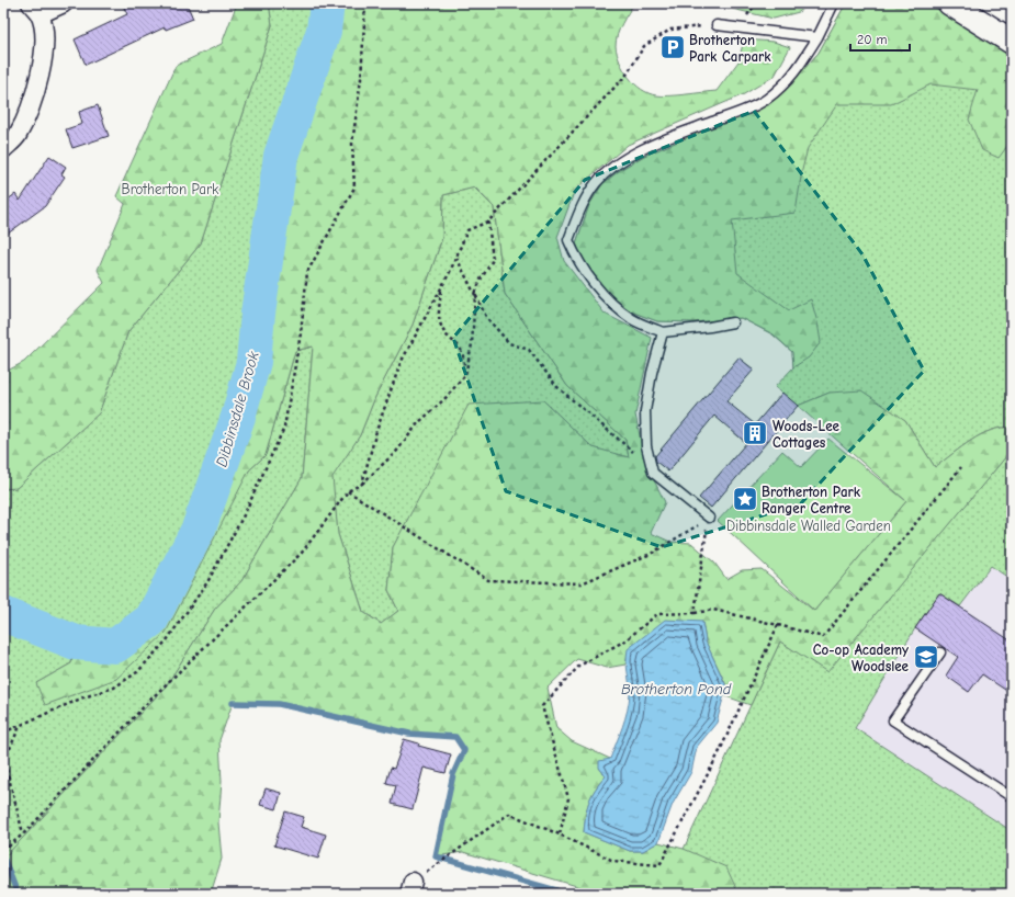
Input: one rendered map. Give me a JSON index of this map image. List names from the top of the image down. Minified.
{"water":["Dibbinsdale Brook","Brotherton Pond"],"parks":["Brotherton Park","Dibbinsdale Walled Garden"],"places":{"parking":["Brotherton Park Carpark"],"building":["Woods-Lee Cottages"],"place":["Brotherton Park Ranger Centre"],"school or university":["Co-op Academy Woodslee"]},"scale_bar":"20 m"}
